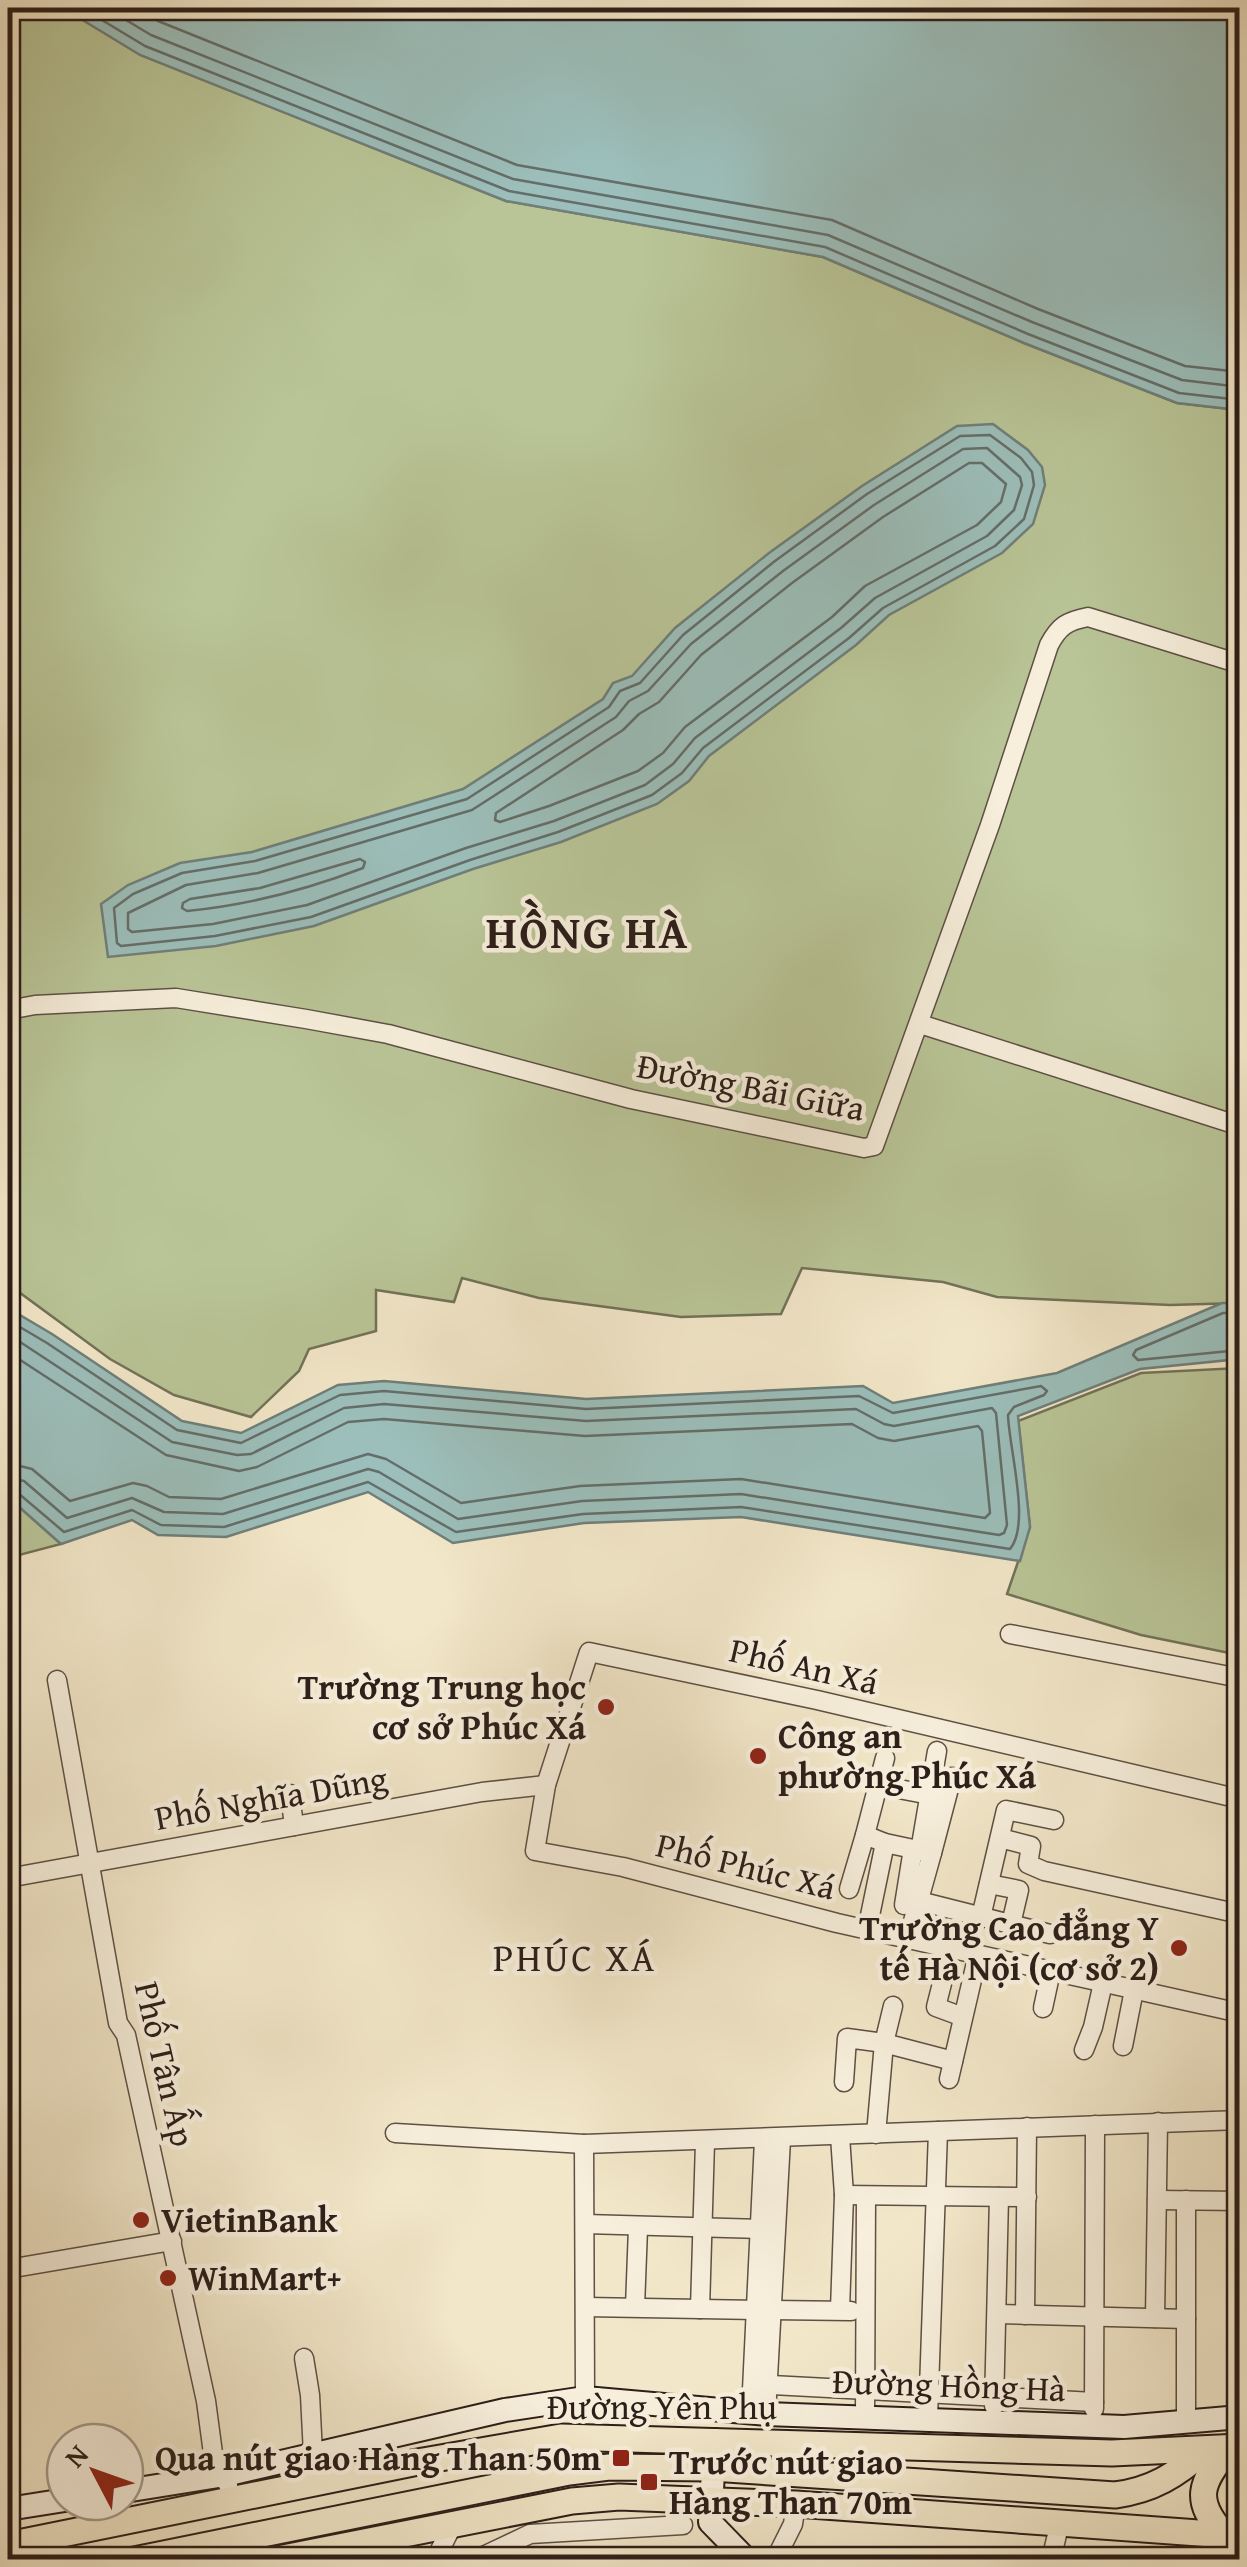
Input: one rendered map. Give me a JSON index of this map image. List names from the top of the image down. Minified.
{"streets":{"main road":["Đường Yên Phụ"],"street":["Đường Bãi Giữa","Phố An Xá","Phố Nghĩa Dũng","Phố Phúc Xá","Phố Tân Ấp","Đường Hồng Hà"]},"crossings":[["Phố An Xá","Phố Nghĩa Dũng"],["Phố An Xá","Phố Phúc Xá"],["Phố Nghĩa Dũng","Phố Phúc Xá"],["Phố Nghĩa Dũng","Phố Tân Ấp"],["Phố Tân Ấp","Đường Hồng Hà"],["Phố Tân Ấp","Đường Yên Phụ"],["Đường Hồng Hà","Đường Yên Phụ"]],"districts":["HỒNG HÀ","PHÚC XÁ"],"places":{"other":["Trường Trung học cơ sở Phúc Xá","Công an phường Phúc Xá","Trường Cao đẳng Y tế Hà Nội (cơ sở 2)","VietinBank","WinMart+"],"transit":["Qua nút giao Hàng Than 50m","Trước nút giao Hàng Than 70m"]},"north":"top left"}
